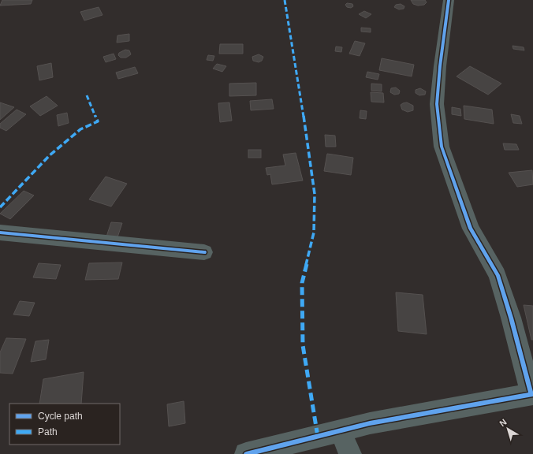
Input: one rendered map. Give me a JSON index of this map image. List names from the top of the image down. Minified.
{"legend":["Cycle path","Path"],"north":"top left"}
